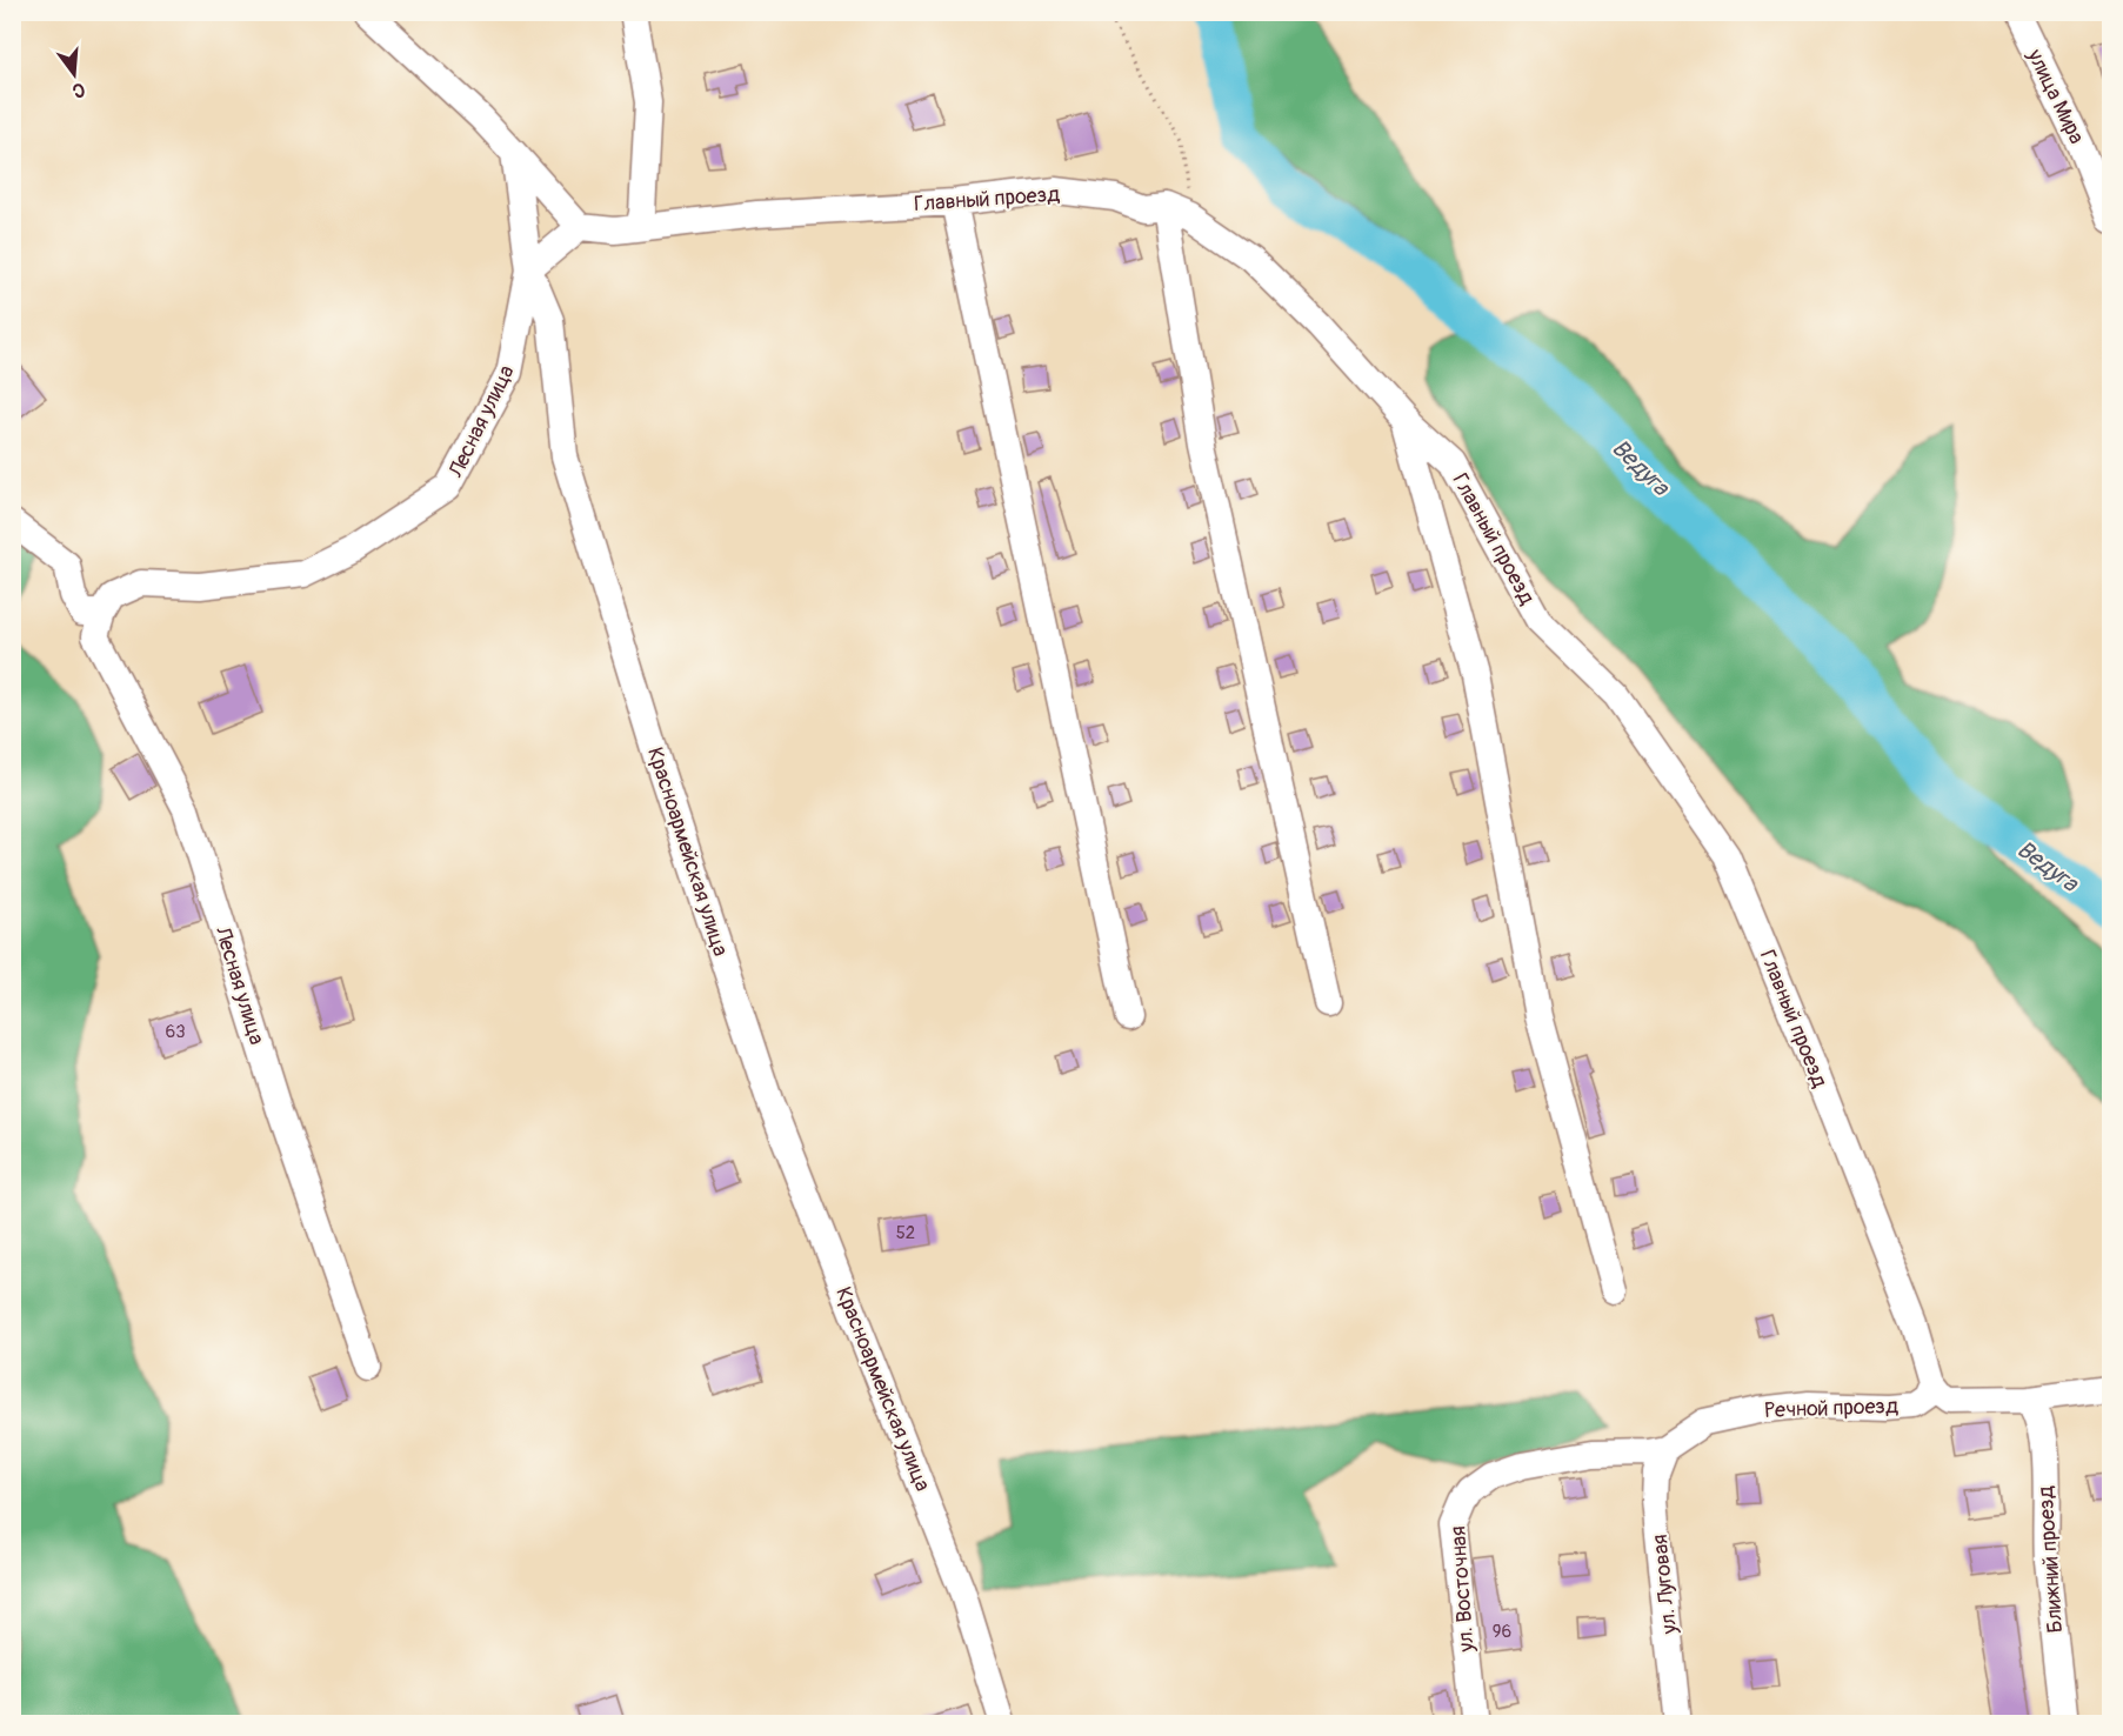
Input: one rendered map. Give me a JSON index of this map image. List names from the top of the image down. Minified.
{"streets":{"street":["улица Мира","Главный проезд","Лесная улица","Красноармейская улица","Речной проезд","Ближний проезд","ул. Луговая","ул. Восточная"]},"crossings":[["Главный проезд","Речной проезд"],["Лесная улица","Красноармейская улица"],["Речной проезд","ул. Луговая"],["Речной проезд","ул. Восточная"],["ул. Луговая","ул. Восточная"]],"water":["Ведуга"],"house_numbers":["63","52","96"],"north":"bottom"}
